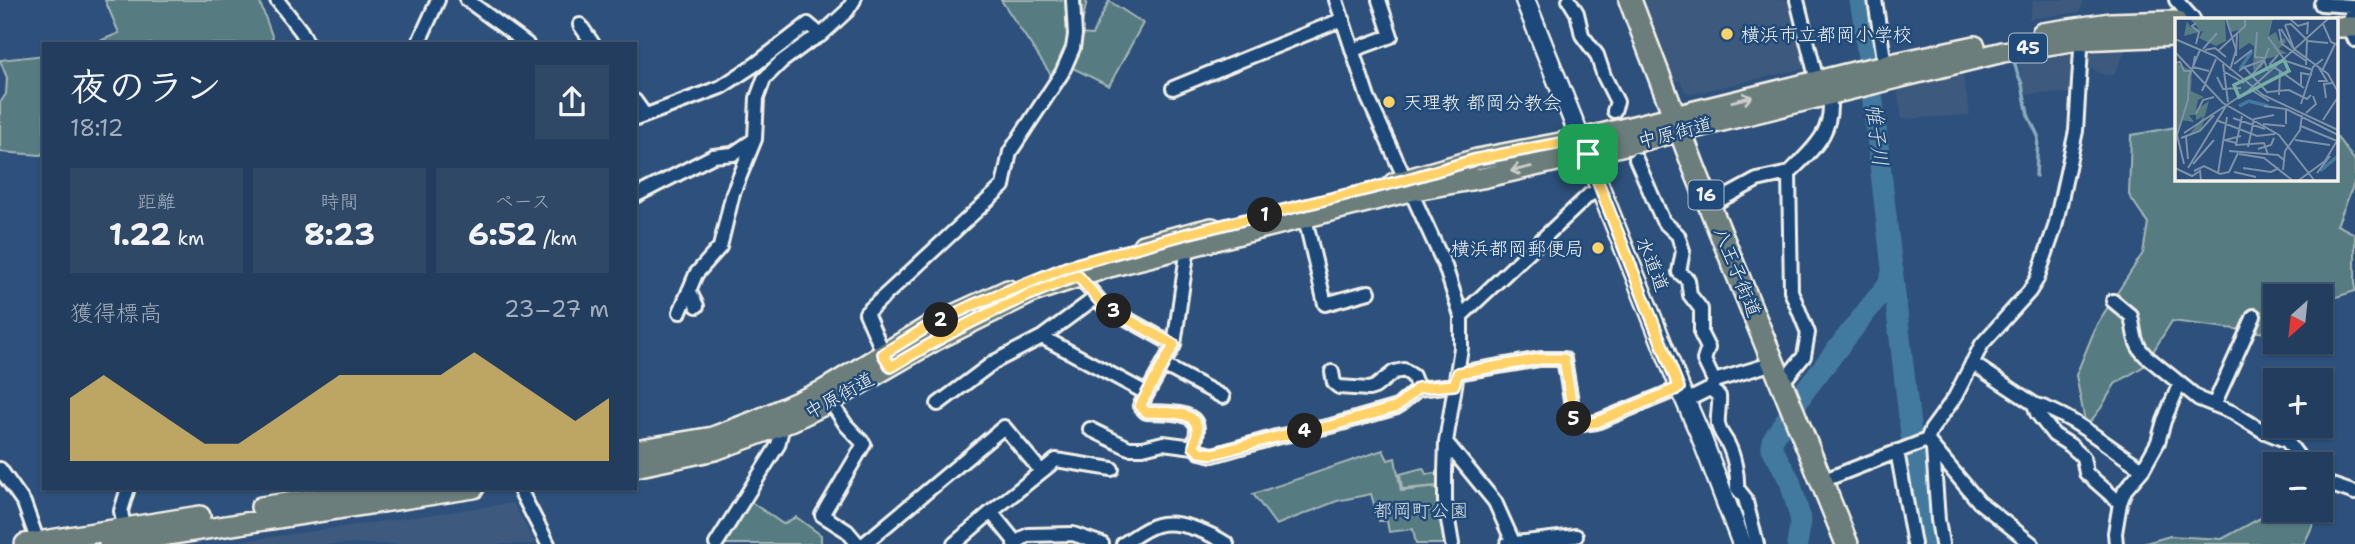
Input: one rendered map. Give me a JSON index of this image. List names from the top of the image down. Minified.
{"streets":{"highway":["16","八王子街道"],"main road":["45","中原街道"],"street":["水道道"]},"crossings":[["中原街道","水道道"],["中原街道","八王子街道"]],"water":["帷子川"],"parks":["都岡町公園"],"places":["横浜市立都岡小学校","天理教 都岡分教会","横浜都岡郵便局"],"north":"bottom left","page":{"heading":["夜のラン","18:12"],"stats":[["距離","1.22 km"],["時間","8:23"],["ペース","6:52 /km"]],"pins":["1","3","2","5","4"],"chart":["獲得標高","23–27 m"],"map_buttons":["+","−"]}}
